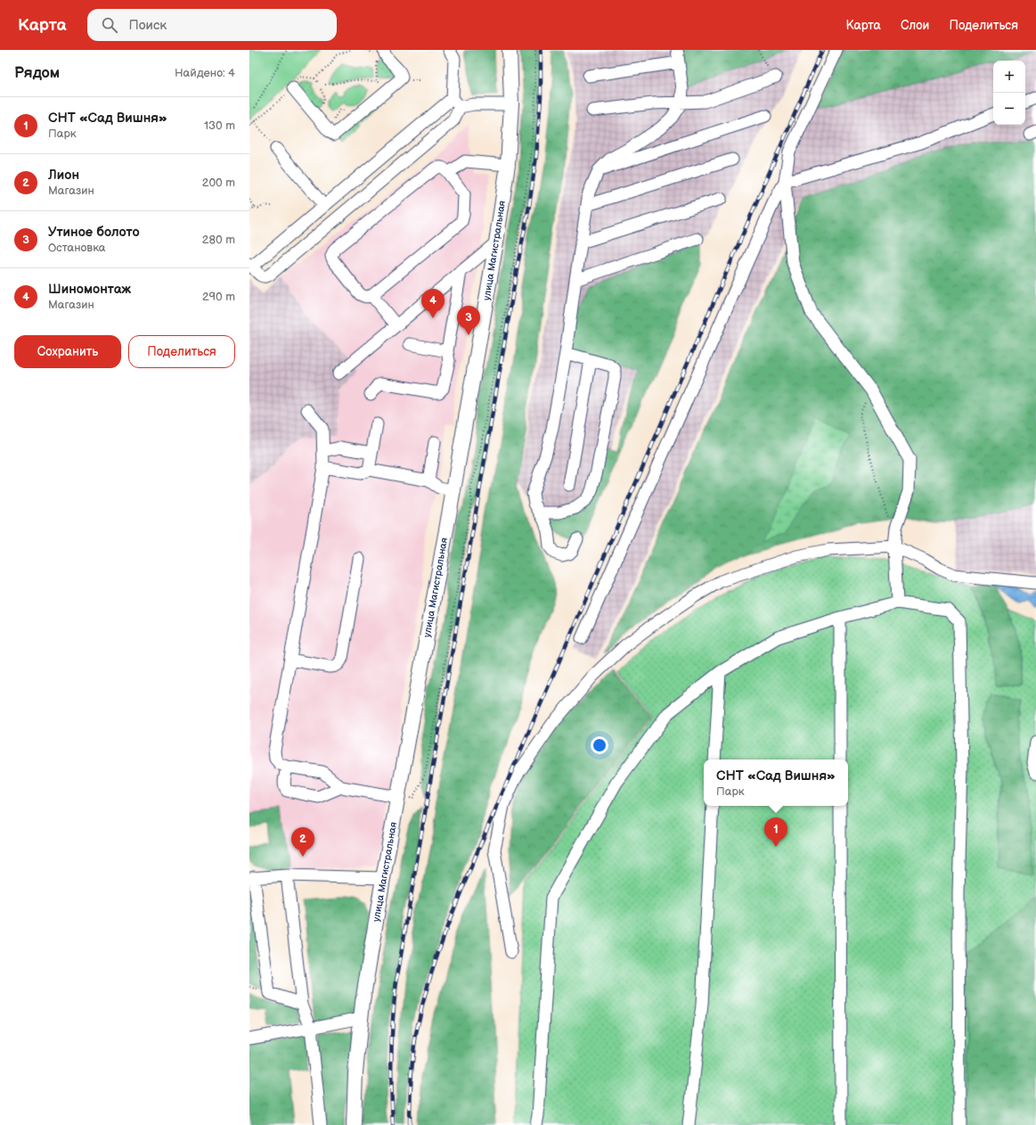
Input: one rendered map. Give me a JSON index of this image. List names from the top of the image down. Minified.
{"streets":{"main road":["улица Магистральная"]},"page":{"header":"Карта","search":"Поиск","nav":["Карта","Слои","Поделиться"],"heading":["Рядом","Найдено: 4"],"map_buttons":["+","−"],"list":[{"mark":"1","name":"СНТ «Сад Вишня»","note":"Парк","value":"130 m"},{"mark":"2","name":"Лион","note":"Магазин","value":"200 m"},{"mark":"3","name":"Утиное болото","note":"Остановка","value":"280 m"},{"mark":"4","name":"Шиномонтаж","note":"Магазин","value":"290 m"}],"pins":["4","3","1","2"],"buttons":["Сохранить","Поделиться"],"popup":["СНТ «Сад Вишня»","Парк"]}}
